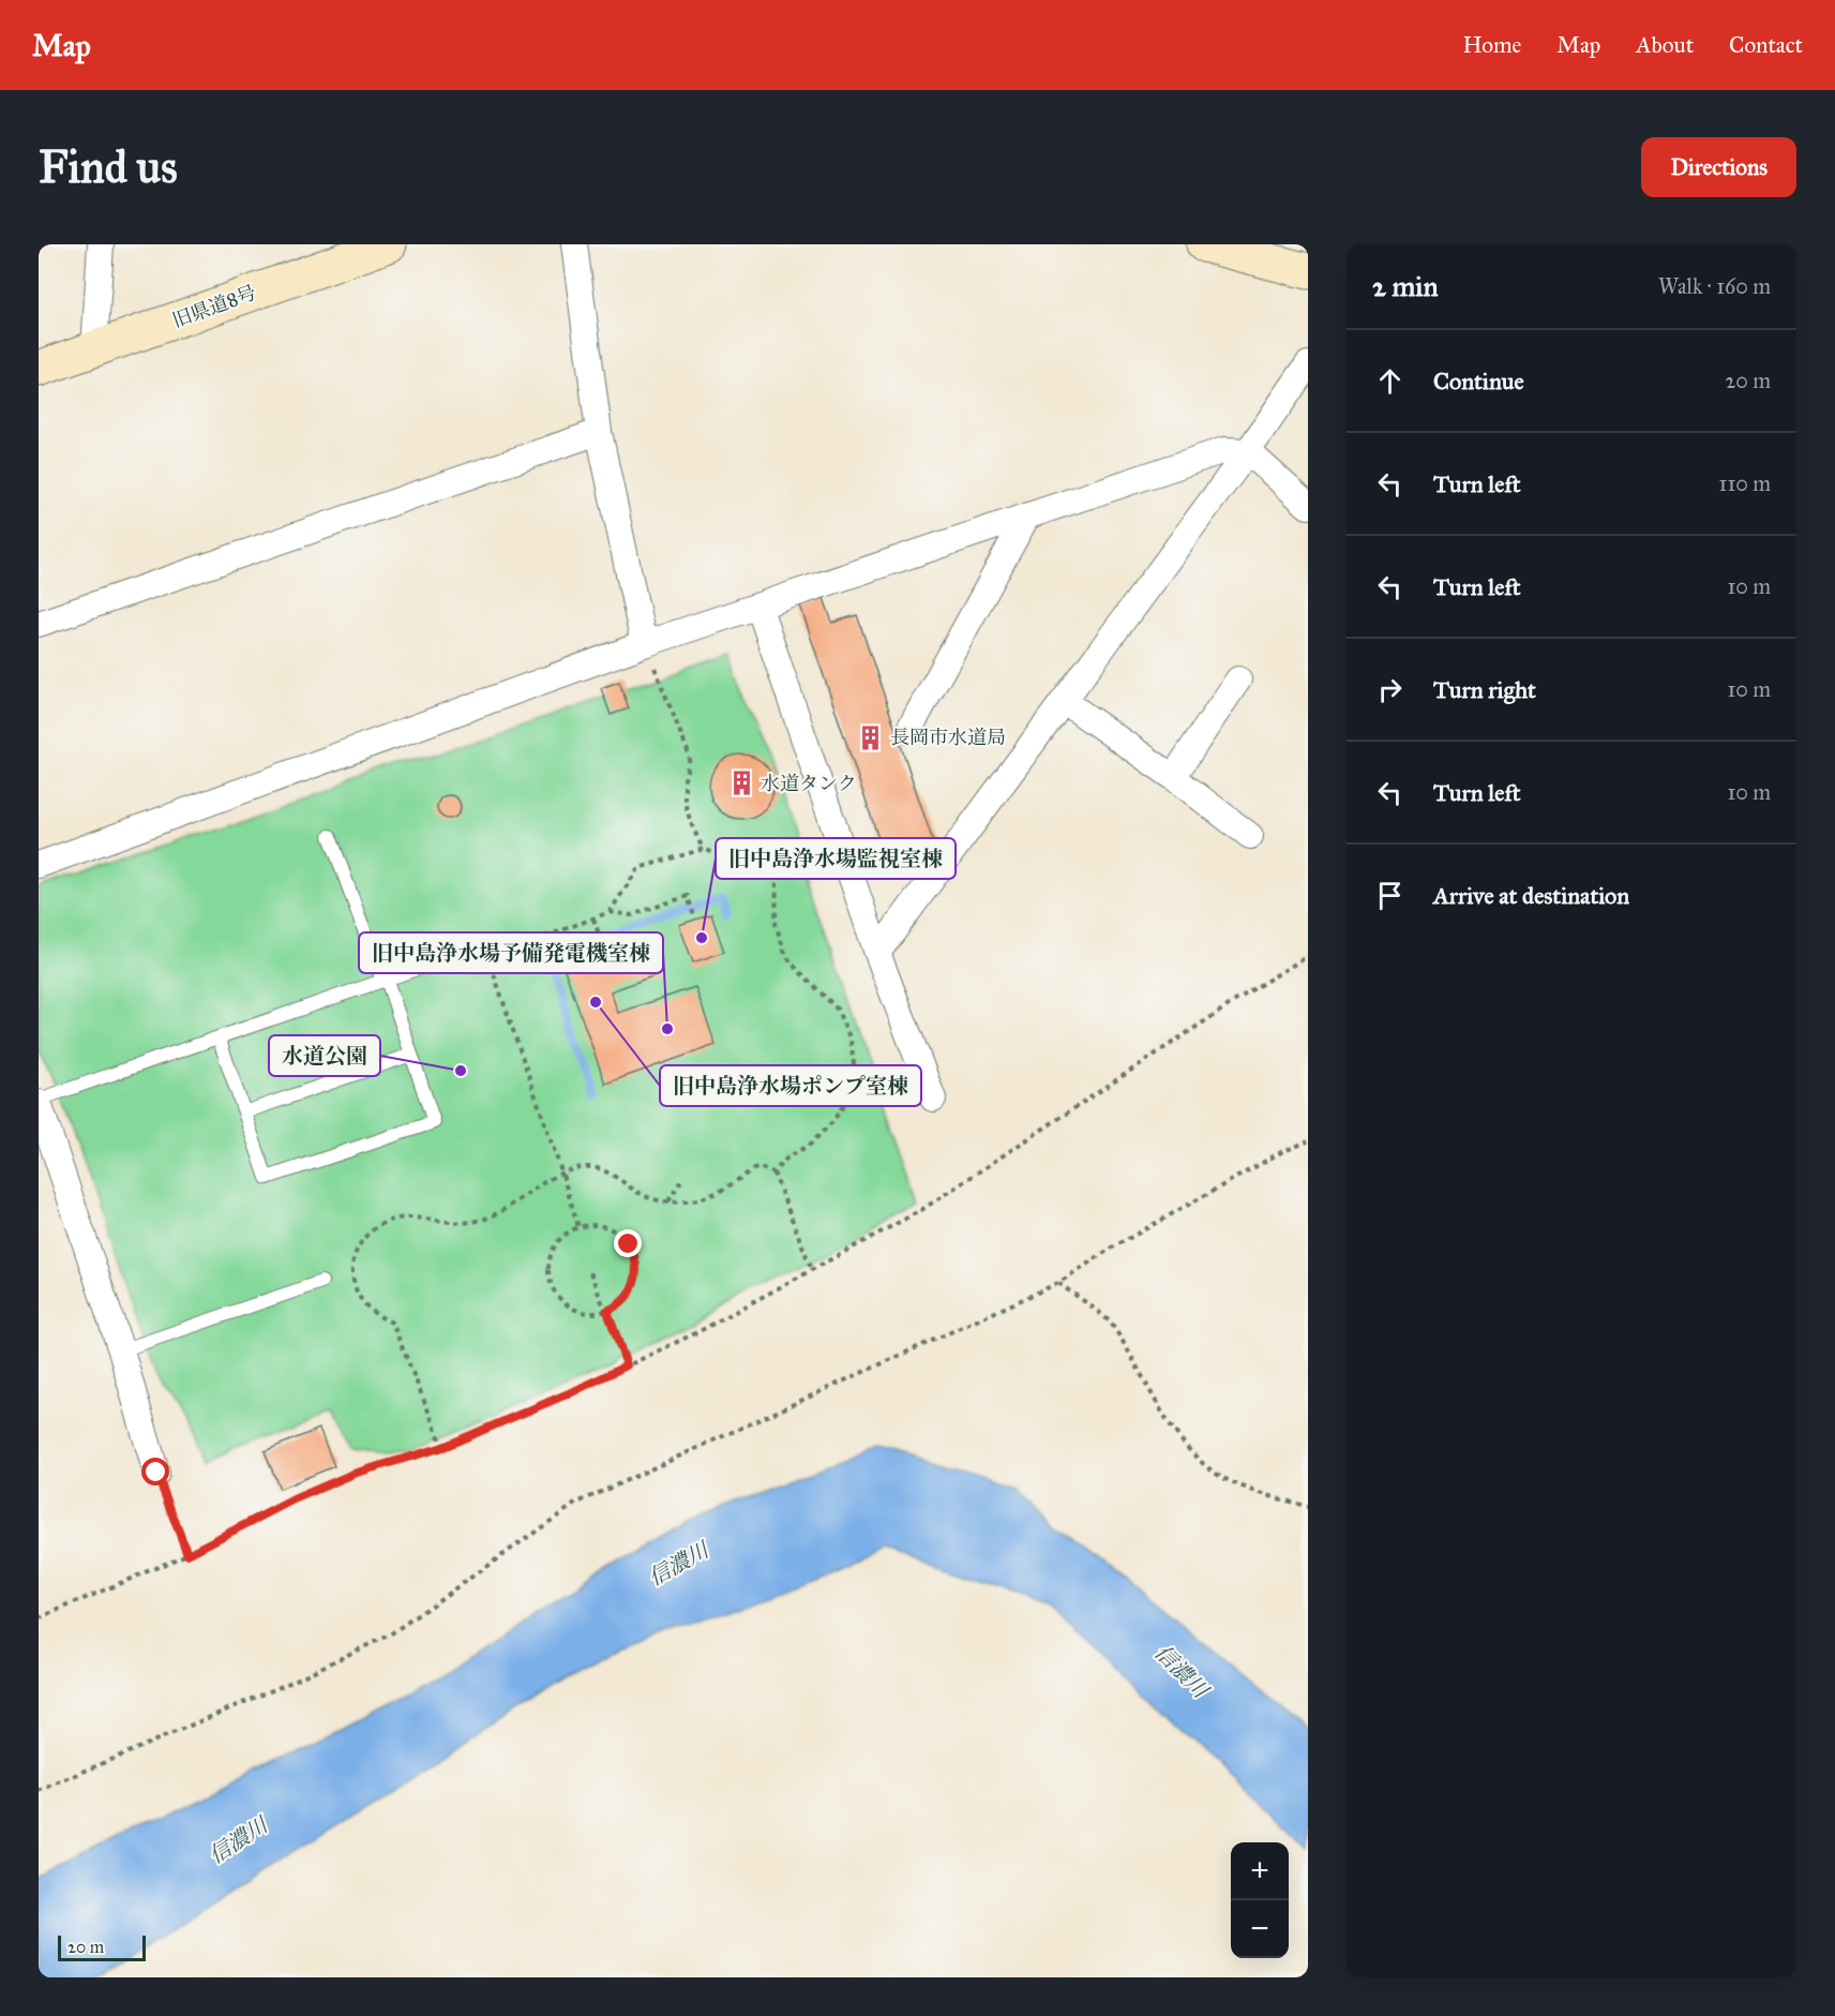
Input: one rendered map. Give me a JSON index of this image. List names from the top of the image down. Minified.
{"streets":{"street":["旧県道8号"]},"water":["信濃川"],"places":{"building":["長岡市水道局","水道タンク"],"other":["旧中島浄水場監視室棟","旧中島浄水場ポンプ室棟","旧中島浄水場予備発電機室棟","水道公園"]},"scale_bar":"20 m","page":{"header":"Map","nav":["Home","Map","About","Contact"],"buttons":"Directions","title":"Find us","heading":["2 min","Walk · 160 m"],"list":[["Continue","20 m"],["Turn left","110 m"],["Turn left","10 m"],["Turn right","10 m"],["Turn left","10 m"],"Arrive at destination"],"map_buttons":["+","−"],"scale":"20 m"}}
